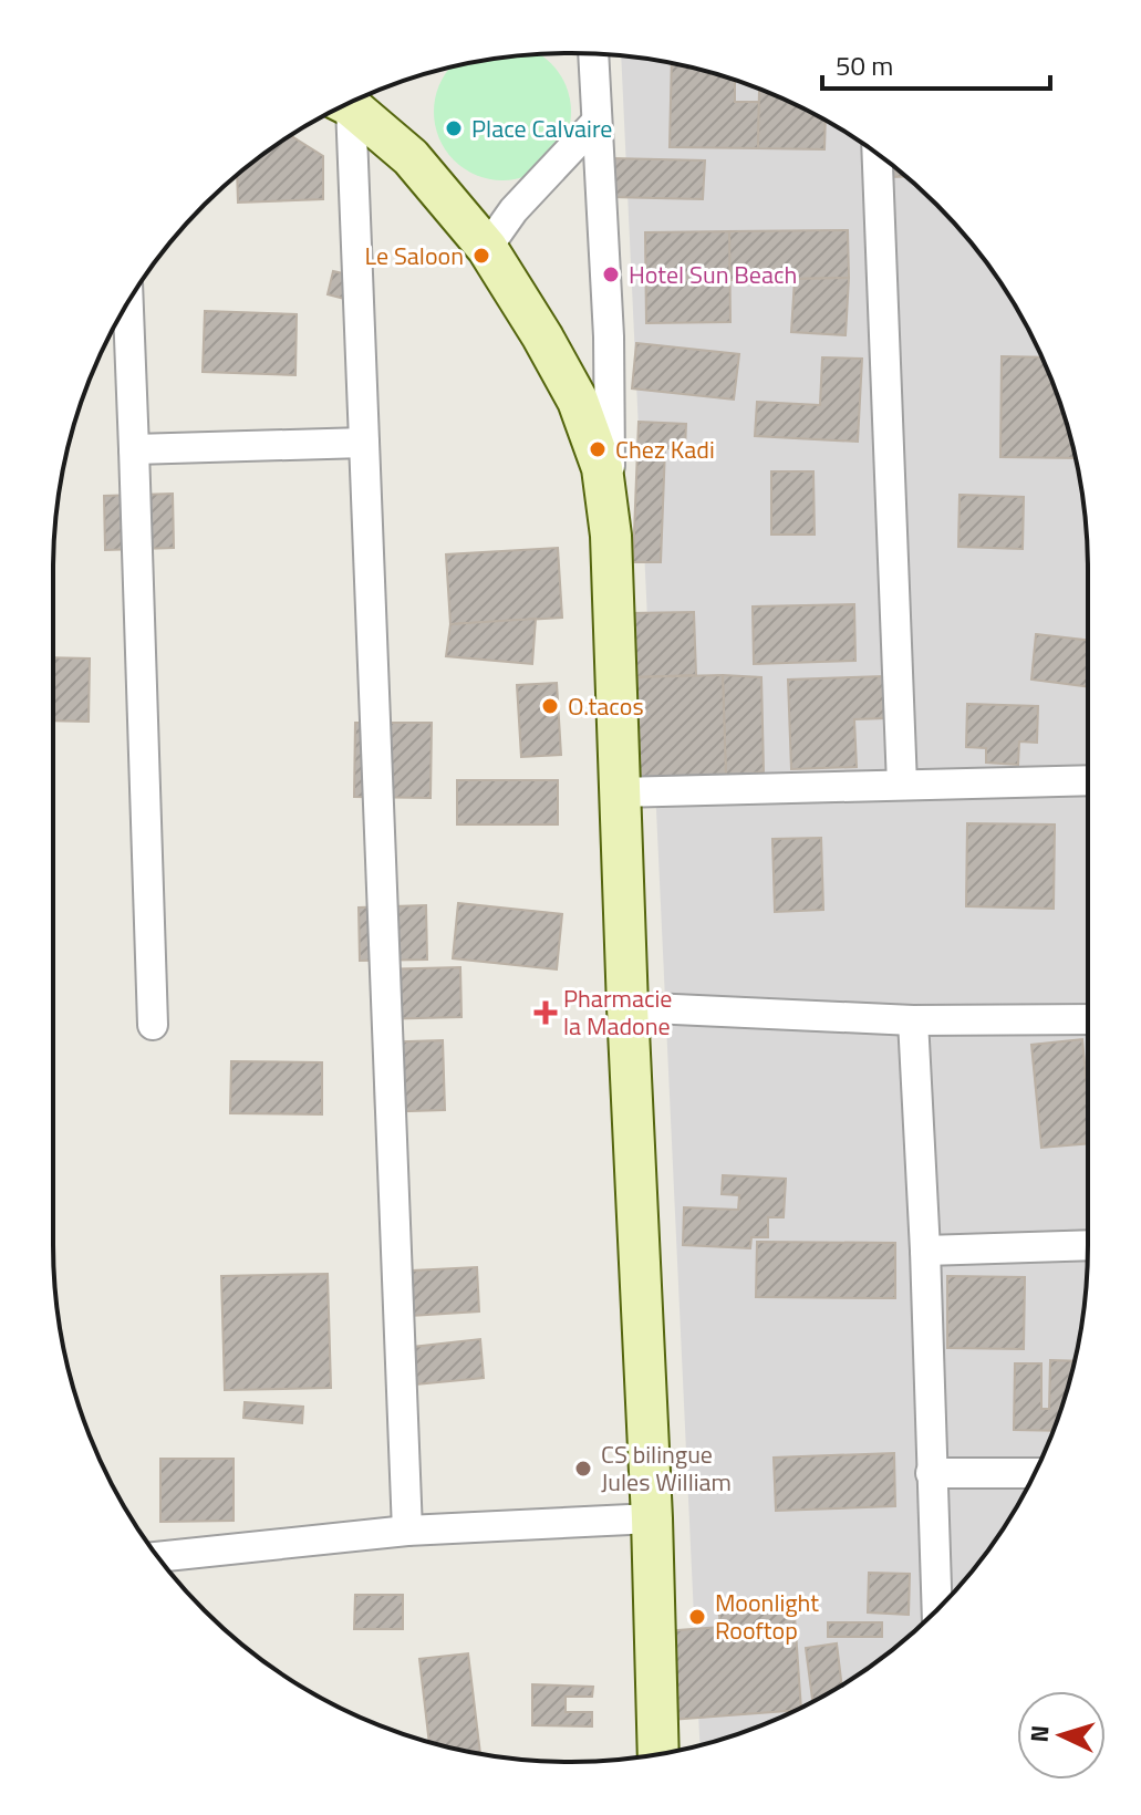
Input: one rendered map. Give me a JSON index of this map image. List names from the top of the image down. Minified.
{"places":{"other":["Place Calvaire","Le Saloon","Hotel Sun Beach","Chez Kadi","O.tacos","CS bilingue Jules William","Moonlight Rooftop"],"health":["Pharmacie la Madone"]},"scale_bar":"50 m","north":"left"}
